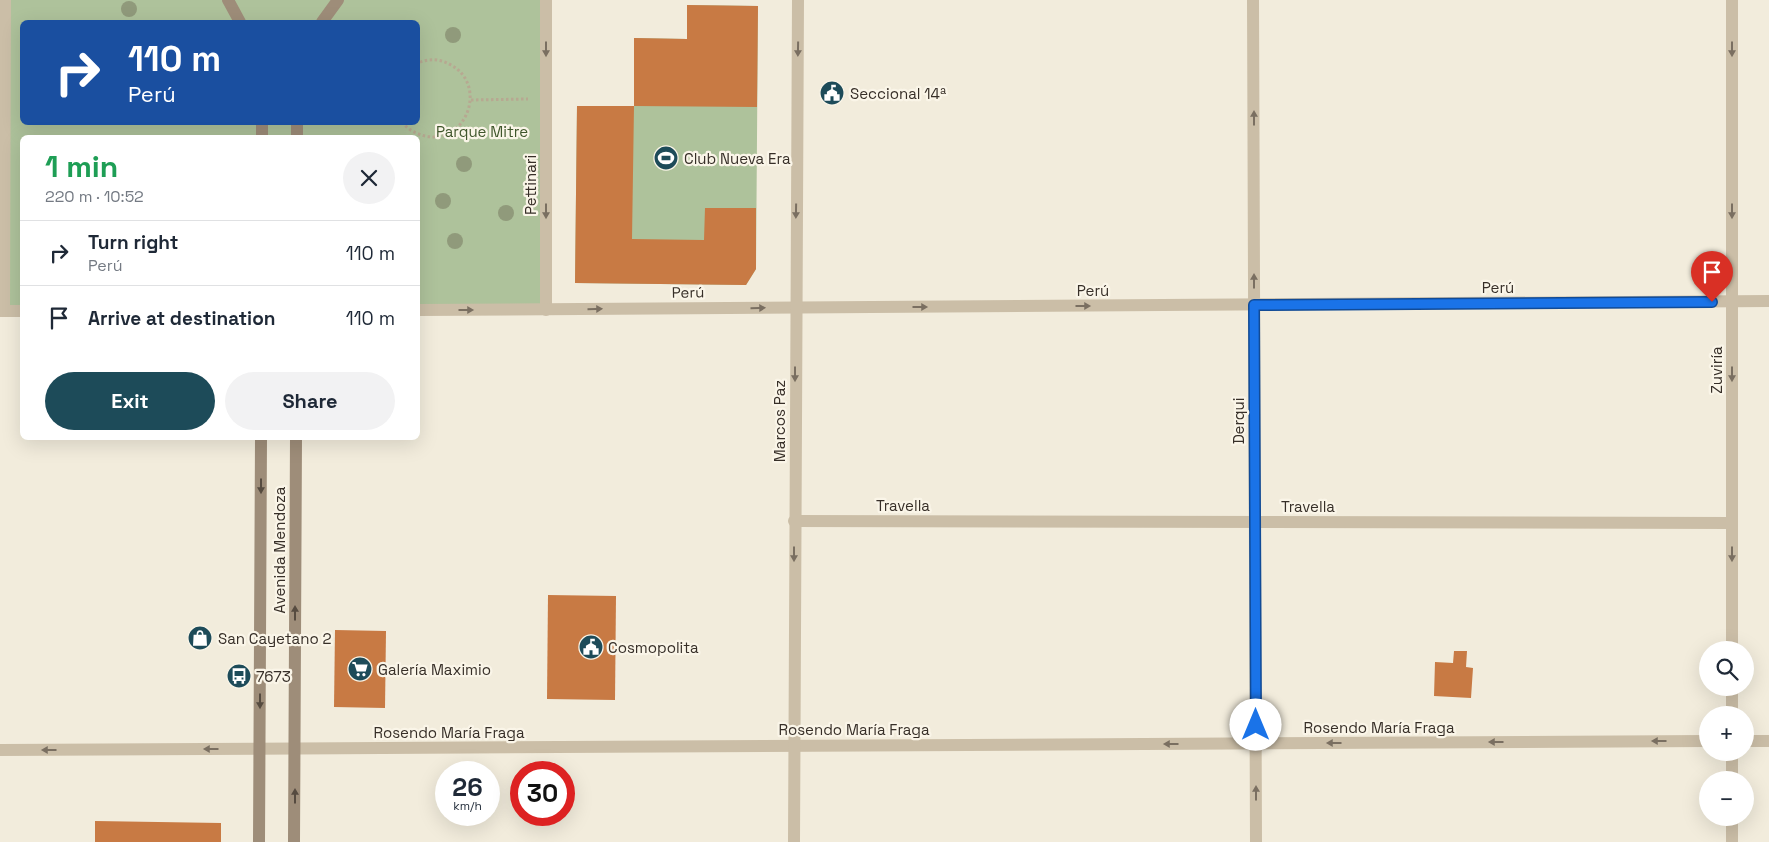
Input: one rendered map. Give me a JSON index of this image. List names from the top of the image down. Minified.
{"streets":{"main road":["Avenida Mendoza"],"street":["Pettinari","Perú","Zuviría","Marcos Paz","Derqui","Travella","Rosendo María Fraga"]},"crossings":[["Pettinari","Perú"],["Perú","Zuviría"],["Perú","Marcos Paz"],["Perú","Derqui"],["Zuviría","Travella"],["Marcos Paz","Travella"],["Marcos Paz","Rosendo María Fraga"],["Derqui","Travella"],["Derqui","Rosendo María Fraga"],["Avenida Mendoza","Rosendo María Fraga"]],"one_way":["Pettinari","Perú","Zuviría","Marcos Paz","Derqui","Rosendo María Fraga"],"parks":["Parque Mitre"],"places":{"public building":["Seccional 14ª","Cosmopolita"],"sports":["Club Nueva Era"],"shop":["San Cayetano 2"],"supermarket":["Galería Maximio"],"bus stop":["7673"]},"page":{"turn":["110 m","Perú"],"heading":["1 min","220 m · 10:52"],"list":[{"name":"Turn right","note":"Perú","value":"110 m"},{"name":"Arrive at destination","value":"110 m"}],"buttons":["Exit","Share"],"map_buttons":["+","−"],"speed":"26 km/h","limit":"30"}}
